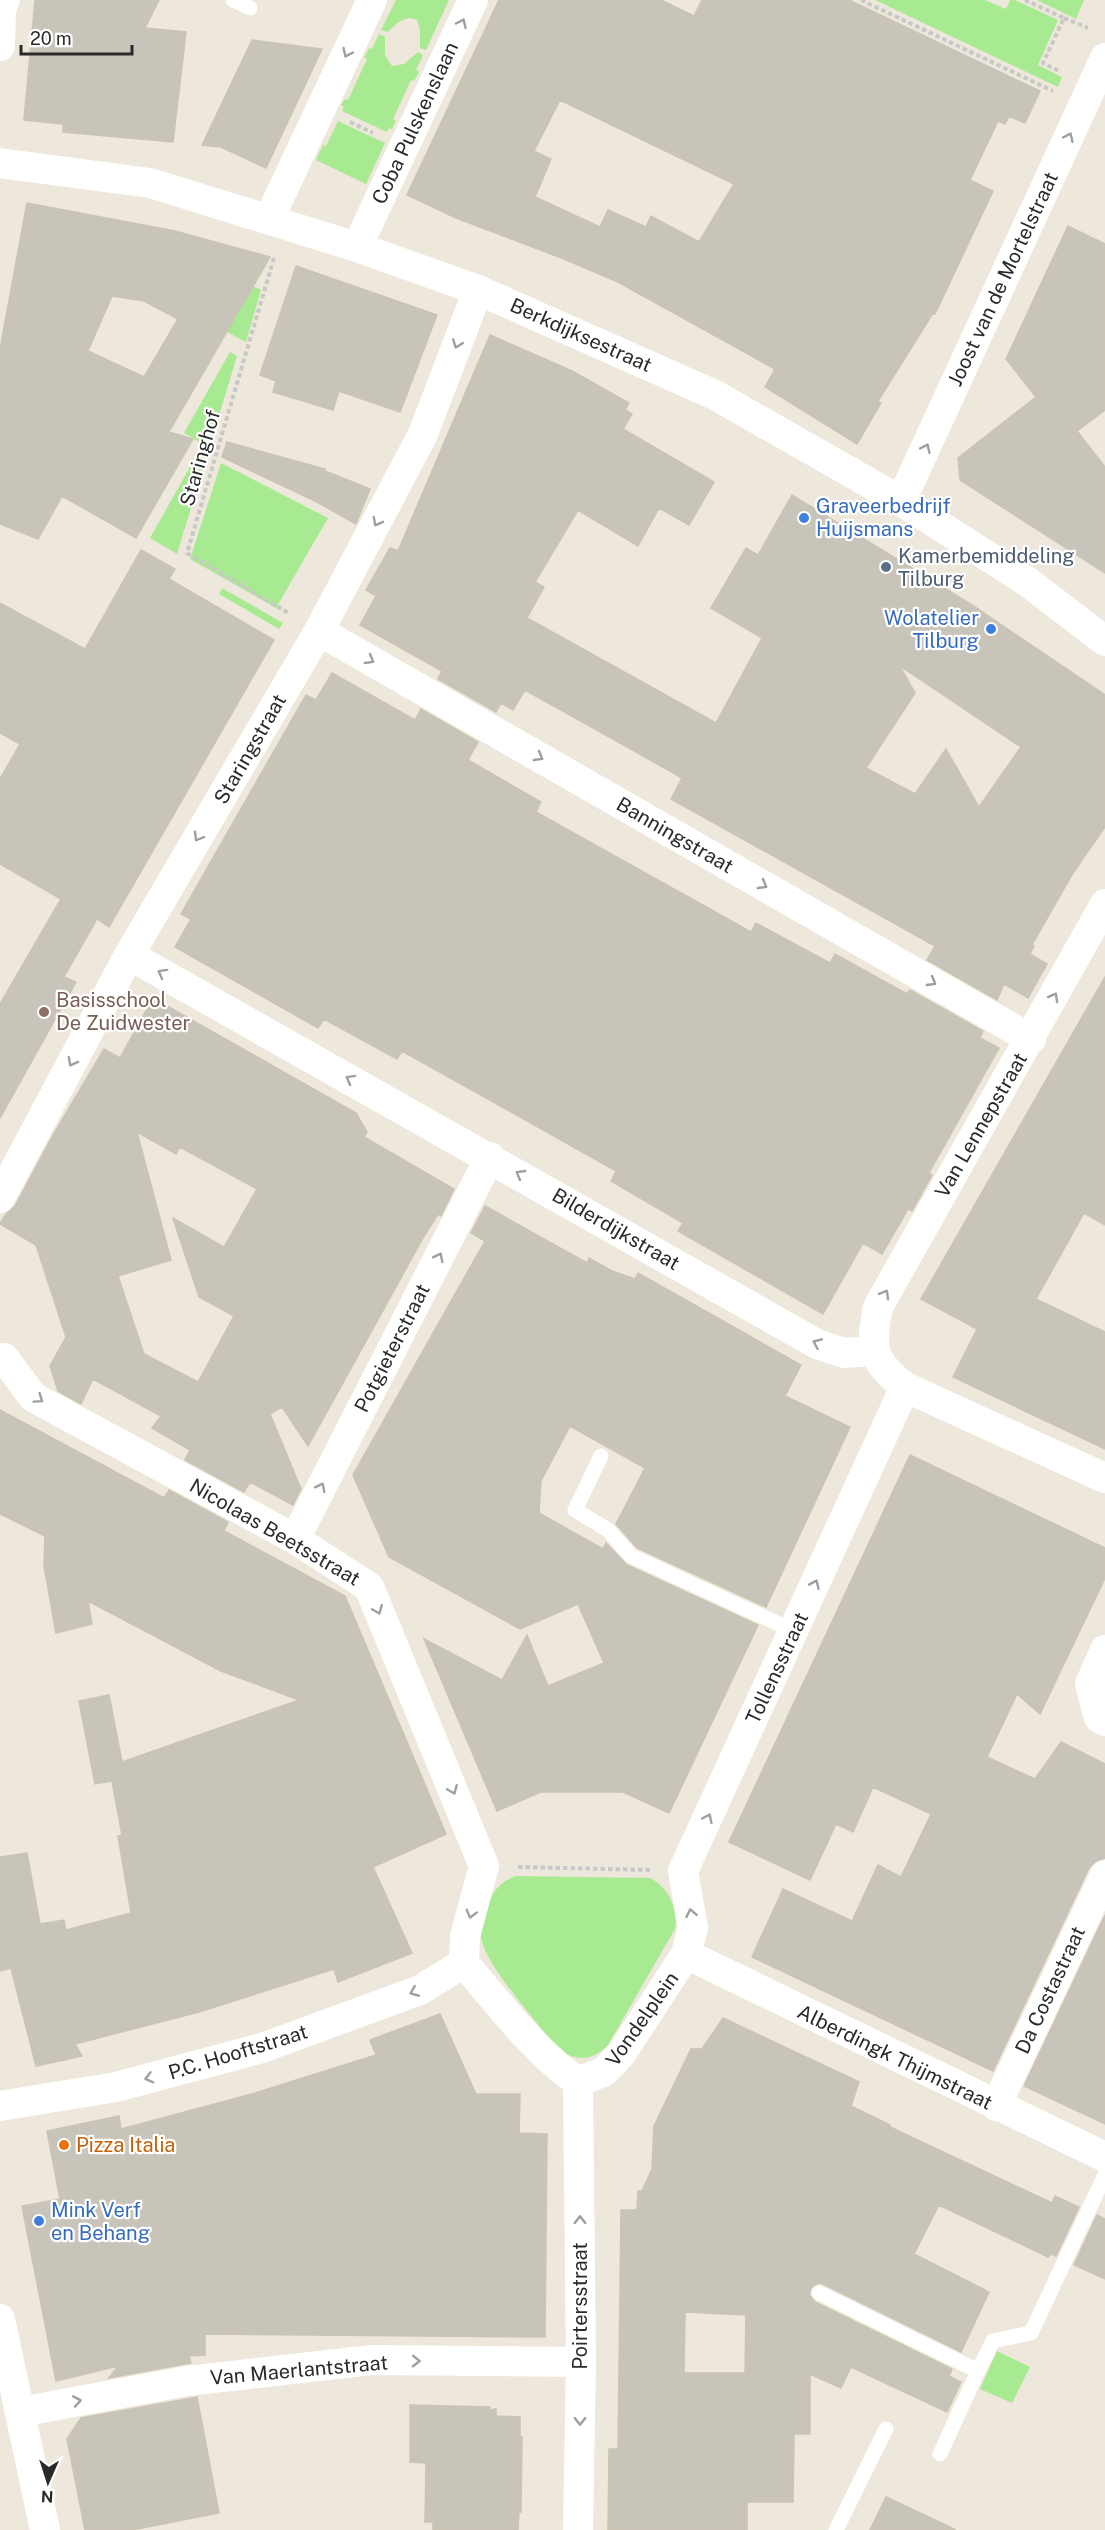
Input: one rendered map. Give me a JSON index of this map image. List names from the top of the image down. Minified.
{"streets":{"street":["Coba Pulskenslaan","Joost van de Mortelstraat","Berkdijksestraat","Staringstraat","Banningstraat","Van Lennepstraat","Bilderdijkstraat","Potgieterstraat","Nicolaas Beetsstraat","Tollensstraat","Da Costastraat","Vondelplein","P.C. Hooftstraat","Alberdingk Thijmstraat","Poirtersstraat","Van Maerlantstraat"],"path":["Staringhof"]},"crossings":[["Coba Pulskenslaan","Berkdijksestraat"],["Joost van de Mortelstraat","Berkdijksestraat"],["Berkdijksestraat","Staringhof"],["Berkdijksestraat","Staringstraat"],["Staringhof","Staringstraat"],["Staringhof","Banningstraat"],["Staringstraat","Banningstraat"],["Staringstraat","Bilderdijkstraat"],["Banningstraat","Van Lennepstraat"],["Van Lennepstraat","Bilderdijkstraat"],["Bilderdijkstraat","Potgieterstraat"],["Potgieterstraat","Nicolaas Beetsstraat"],["Da Costastraat","Alberdingk Thijmstraat"],["Vondelplein","Alberdingk Thijmstraat"],["Vondelplein","Poirtersstraat"],["Poirtersstraat","Van Maerlantstraat"]],"one_way":["Joost van de Mortelstraat","Staringstraat","Banningstraat","Van Lennepstraat","Bilderdijkstraat","Potgieterstraat","Nicolaas Beetsstraat","Tollensstraat","P.C. Hooftstraat","Van Maerlantstraat"],"places":["Graveerbedrijf Huijsmans","Kamerbemiddeling Tilburg","Wolatelier Tilburg","Basisschool De Zuidwester","Pizza Italia","Mink Verf en Behang"],"scale_bar":"20 m","north":"bottom"}
